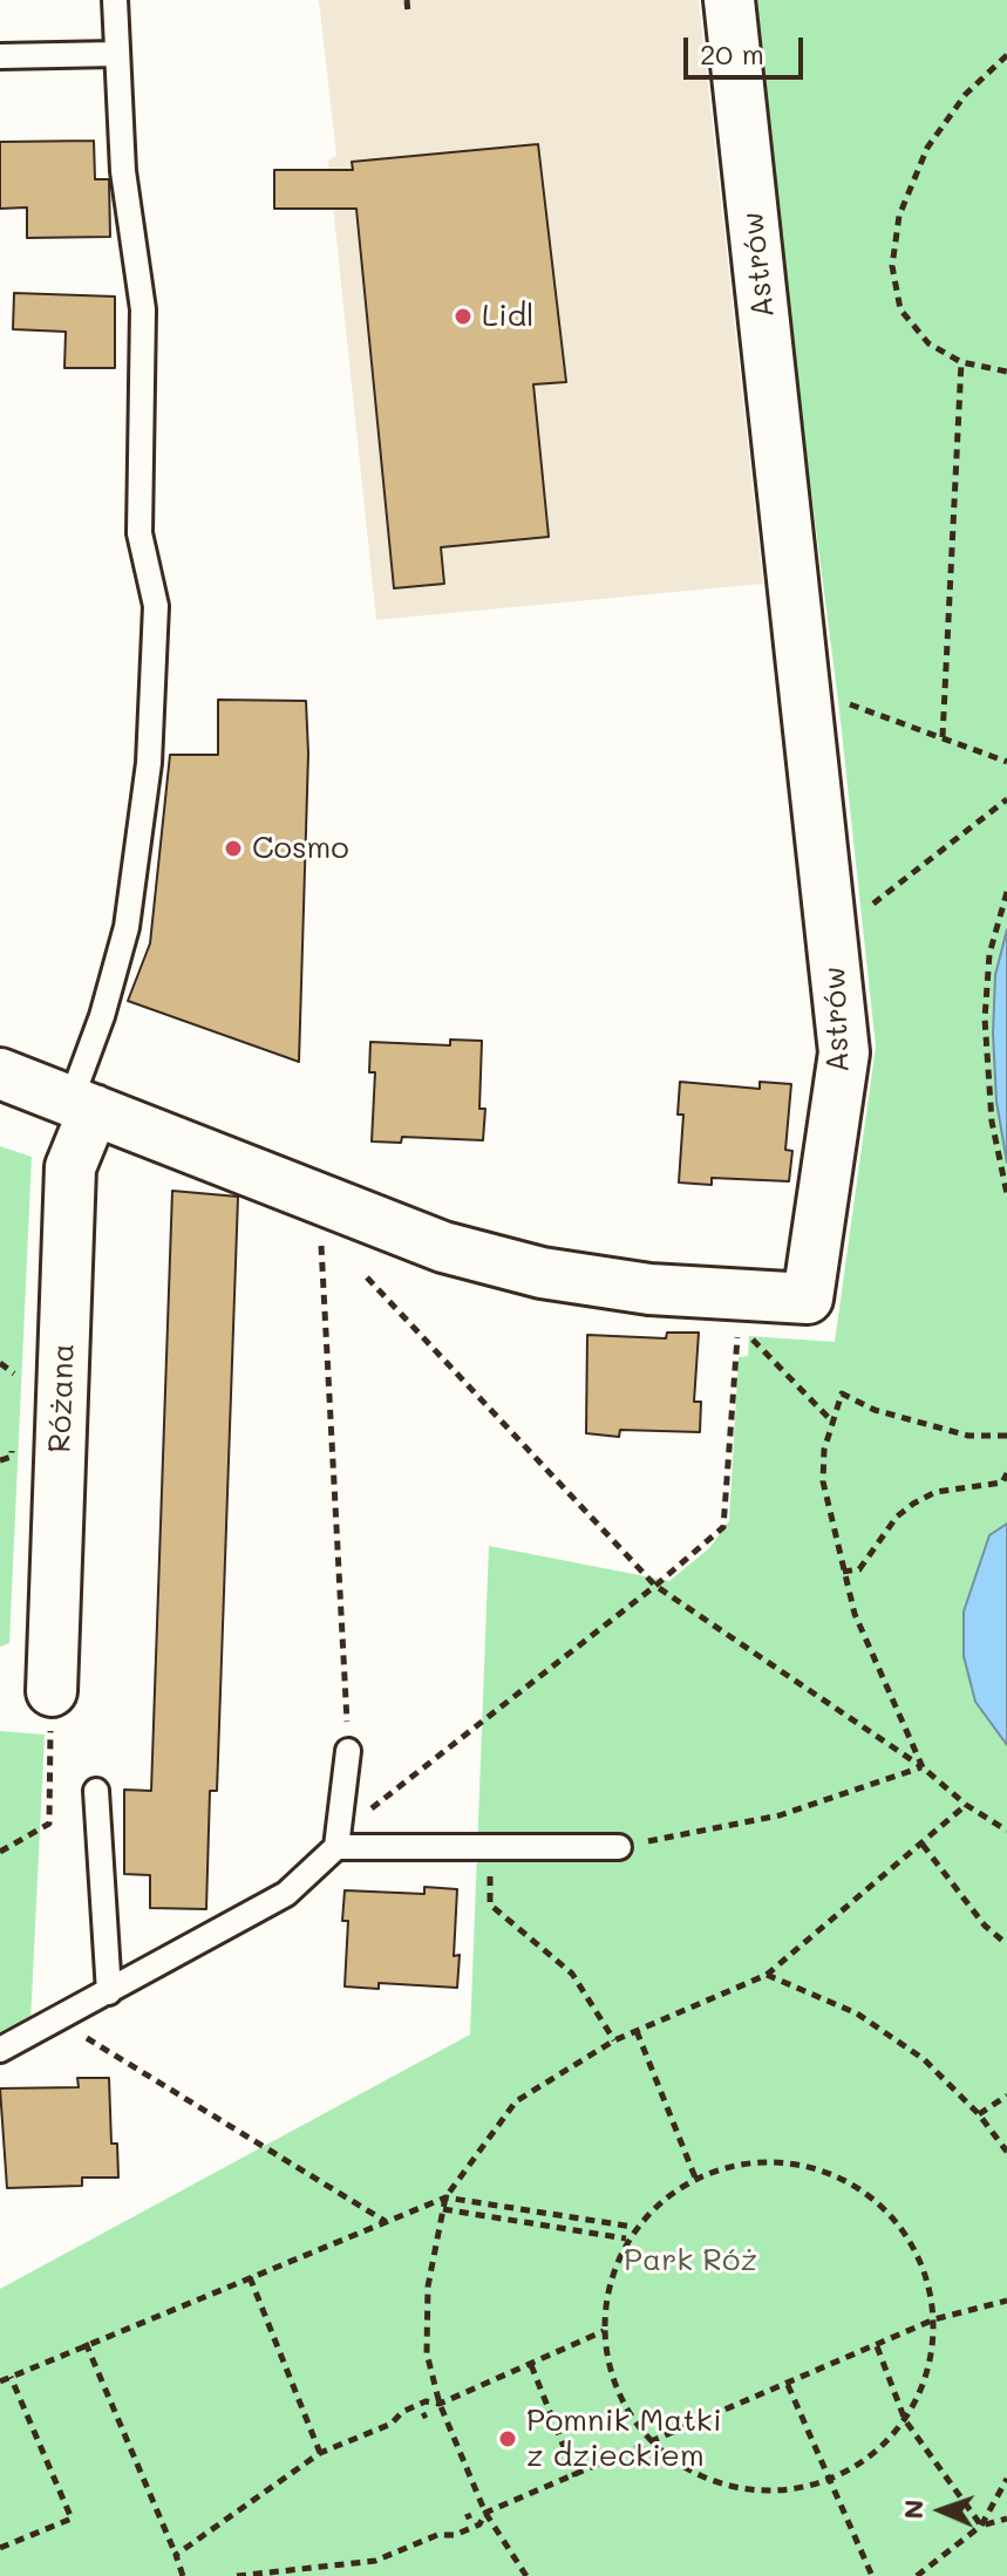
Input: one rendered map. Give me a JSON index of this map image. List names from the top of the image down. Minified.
{"streets":{"street":["Astrów","Różana"]},"crossings":[["Astrów","Różana"]],"parks":["Park Róż"],"places":["Lidl","Cosmo","Pomnik Matki z dzieckiem"],"scale_bar":"20 m","north":"left"}
